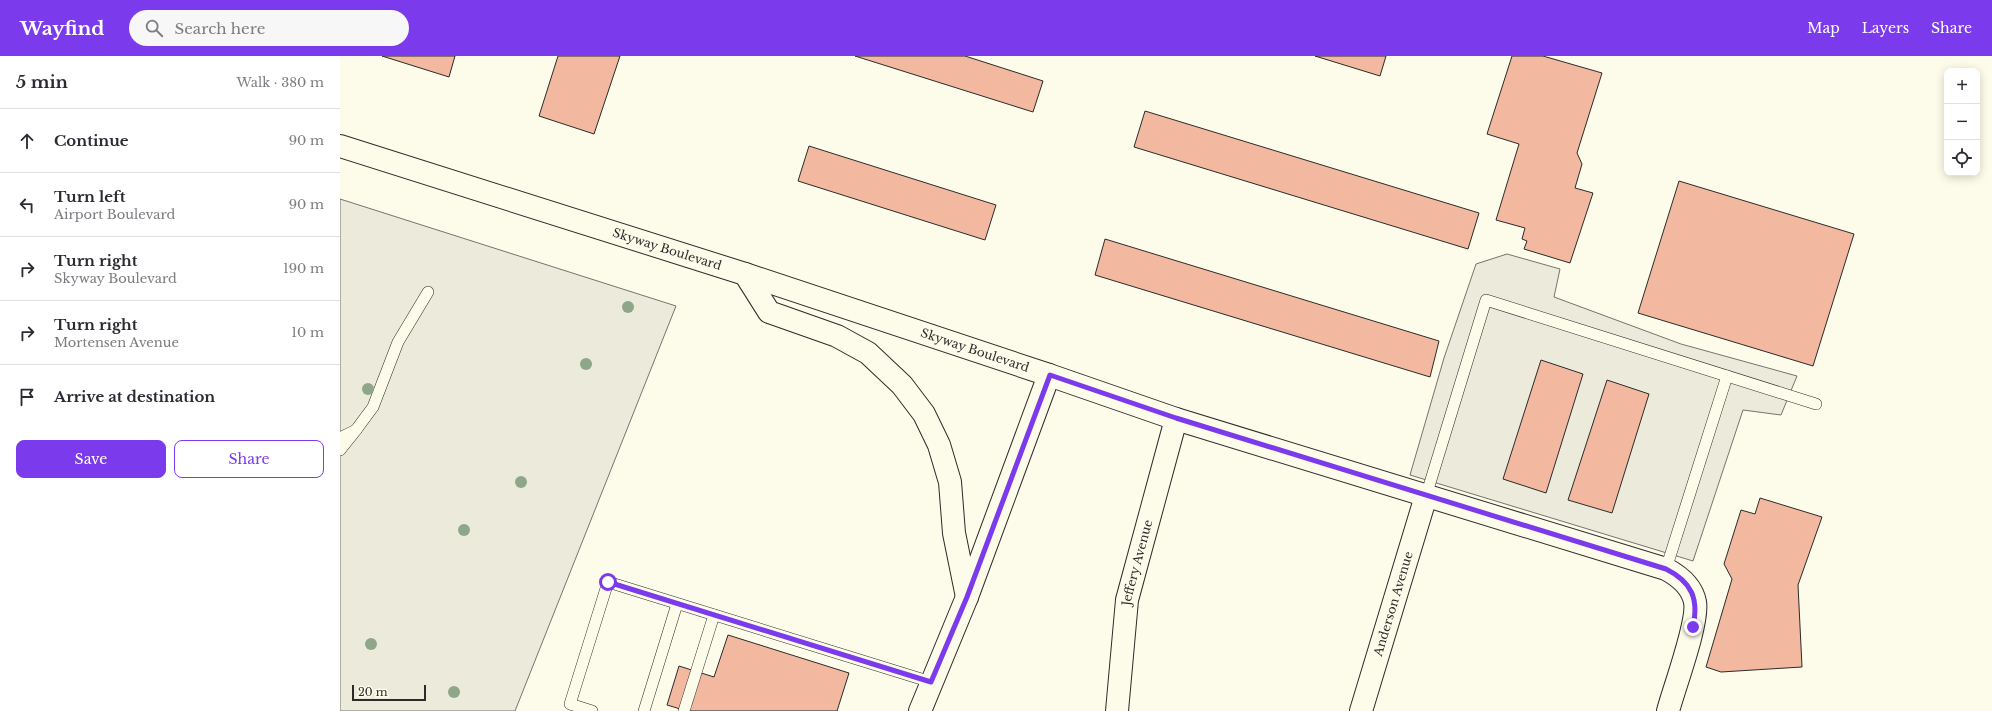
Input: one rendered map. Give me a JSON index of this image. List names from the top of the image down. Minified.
{"streets":{"main road":["Skyway Boulevard","Jeffery Avenue","Anderson Avenue"]},"crossings":[["Skyway Boulevard","Jeffery Avenue"],["Skyway Boulevard","Anderson Avenue"]],"scale_bar":"20 m","page":{"header":"Wayfind","search":"Search here","nav":["Map","Layers","Share"],"heading":["5 min","Walk · 380 m"],"map_buttons":["+","−"],"list":[["Continue","90 m"],["Turn left","Airport Boulevard","90 m"],["Turn right","Skyway Boulevard","190 m"],["Turn right","Mortensen Avenue","10 m"],"Arrive at destination"],"buttons":["Save","Share"],"scale":"20 m"}}
